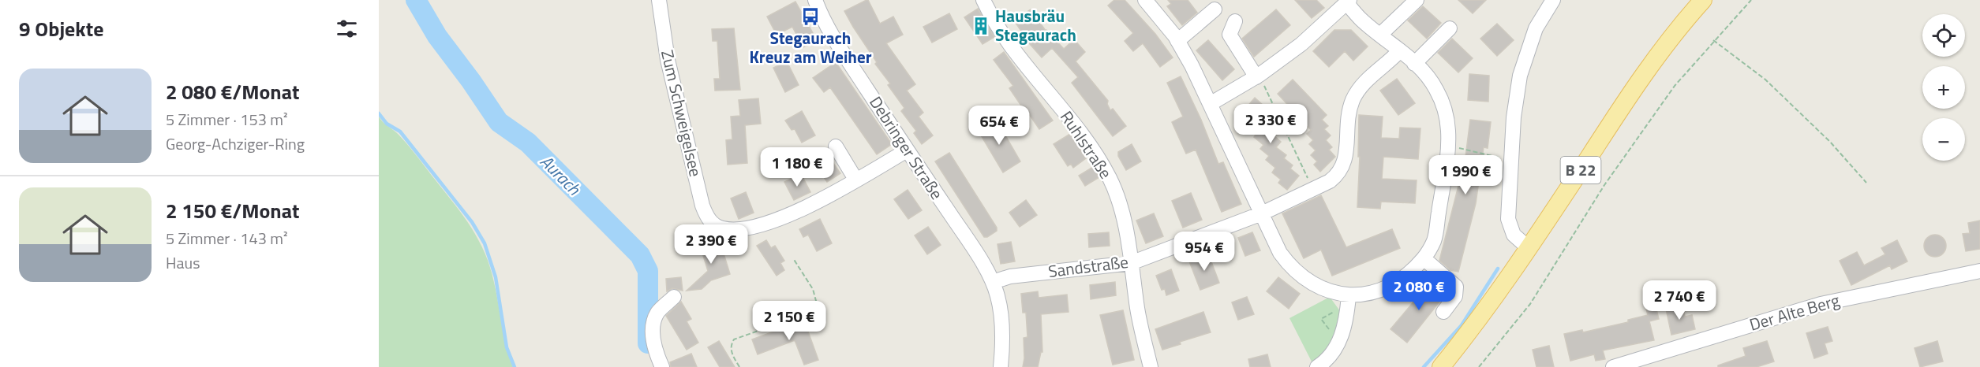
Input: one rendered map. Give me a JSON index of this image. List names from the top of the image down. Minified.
{"streets":{"main road":["B 22"],"street":["Zum Schweigelsee","Ruhlstraße","Debringer Straße","Sandstraße","Der Alte Berg"]},"crossings":[["Ruhlstraße","Sandstraße"],["Debringer Straße","Sandstraße"]],"water":["Aurach"],"places":{"bus stop":["Stegaurach Kreuz am Weiher"],"building":["Hausbräu Stegaurach"]},"page":{"heading":"9 Objekte","map_buttons":["+","−"],"list":[{"name":"2 080 €/Monat","note":"5 Zimmer · 153 m² · Georg-Achziger-Ring"},{"name":"2 150 €/Monat","note":"5 Zimmer · 143 m² · Haus"}],"price":["2 330 €","654 €","1 180 €","1 990 €","2 390 €","954 €","2 080 €","2 740 €","2 150 €"]}}
